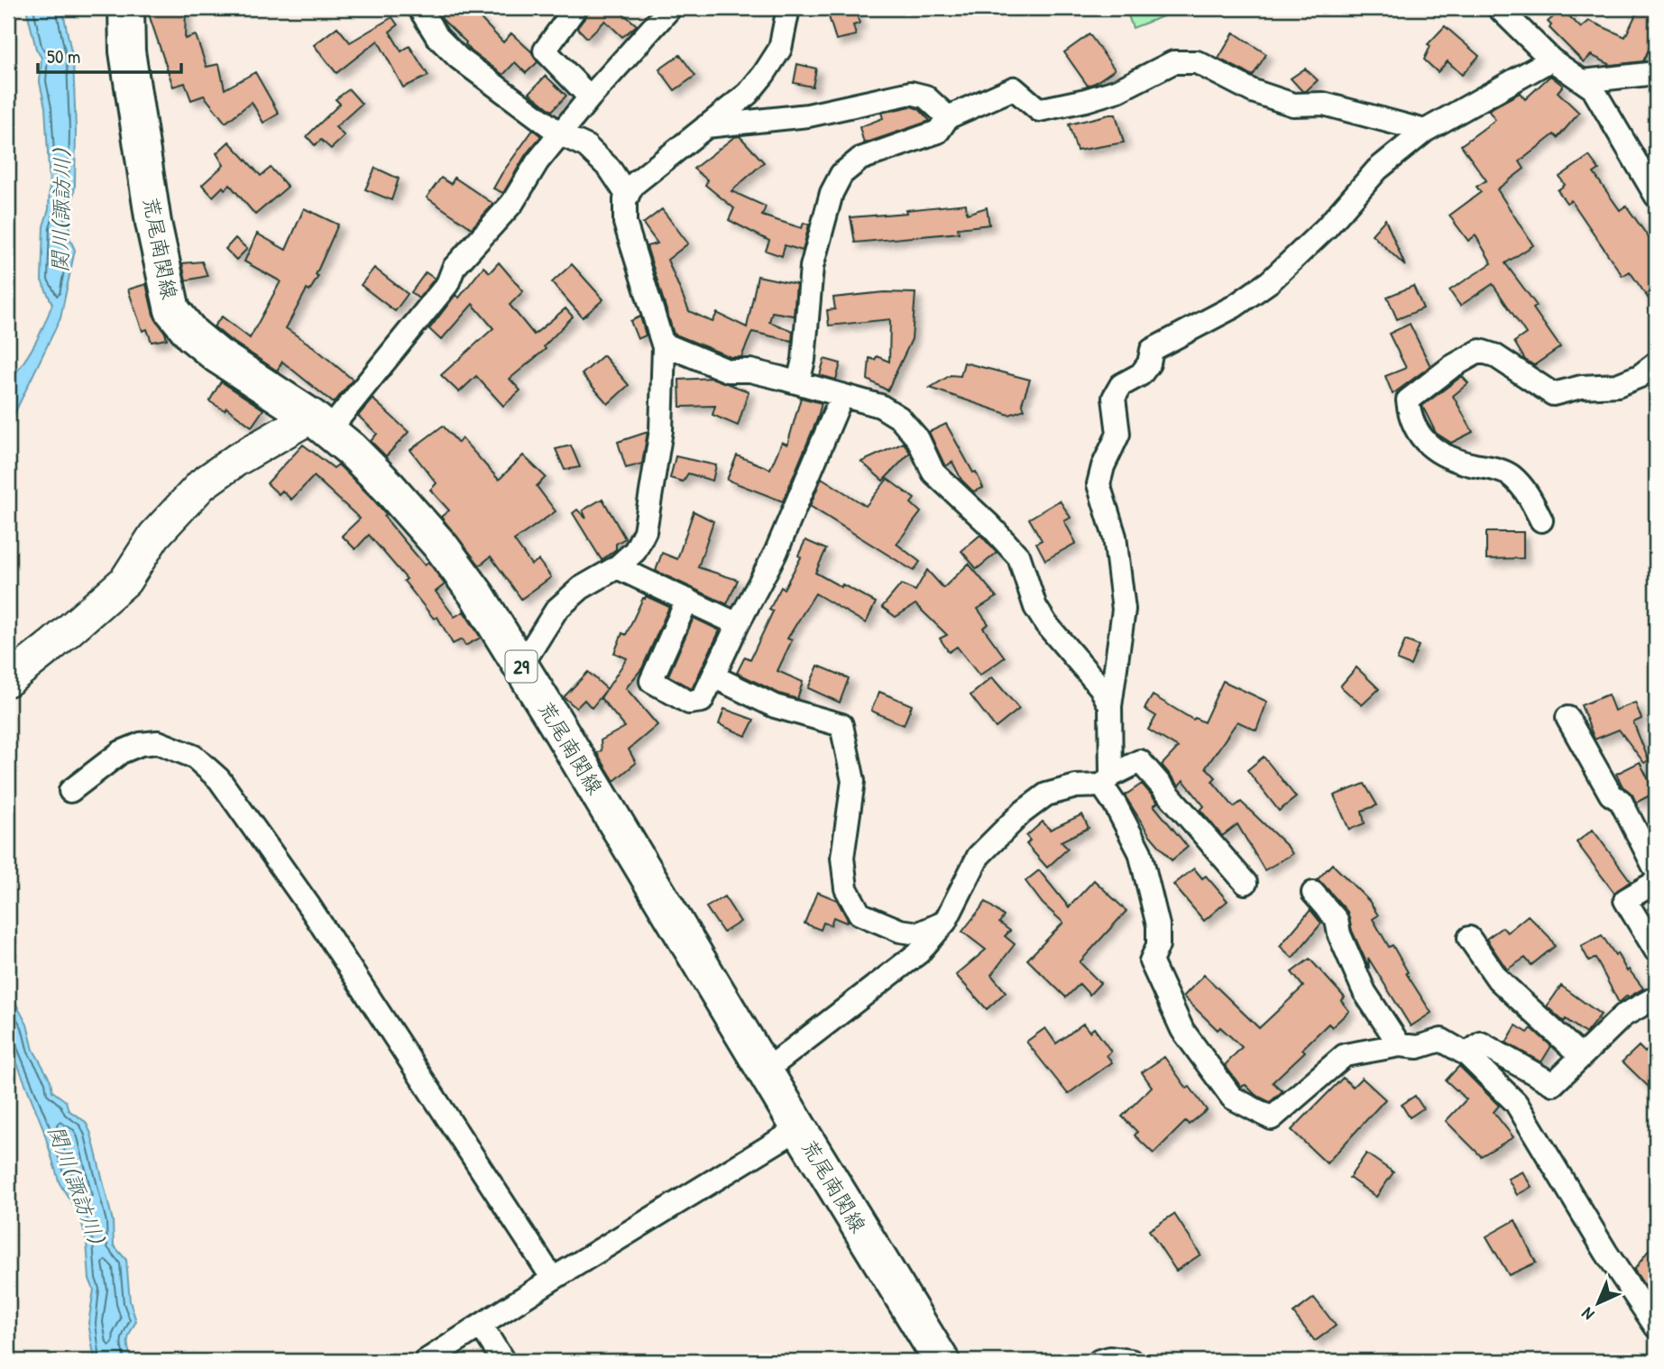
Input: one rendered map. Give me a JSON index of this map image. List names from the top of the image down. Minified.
{"streets":{"main road":["荒尾南関線","29"]},"water":["関川(諏訪川)"],"scale_bar":"50 m","north":"bottom left"}
